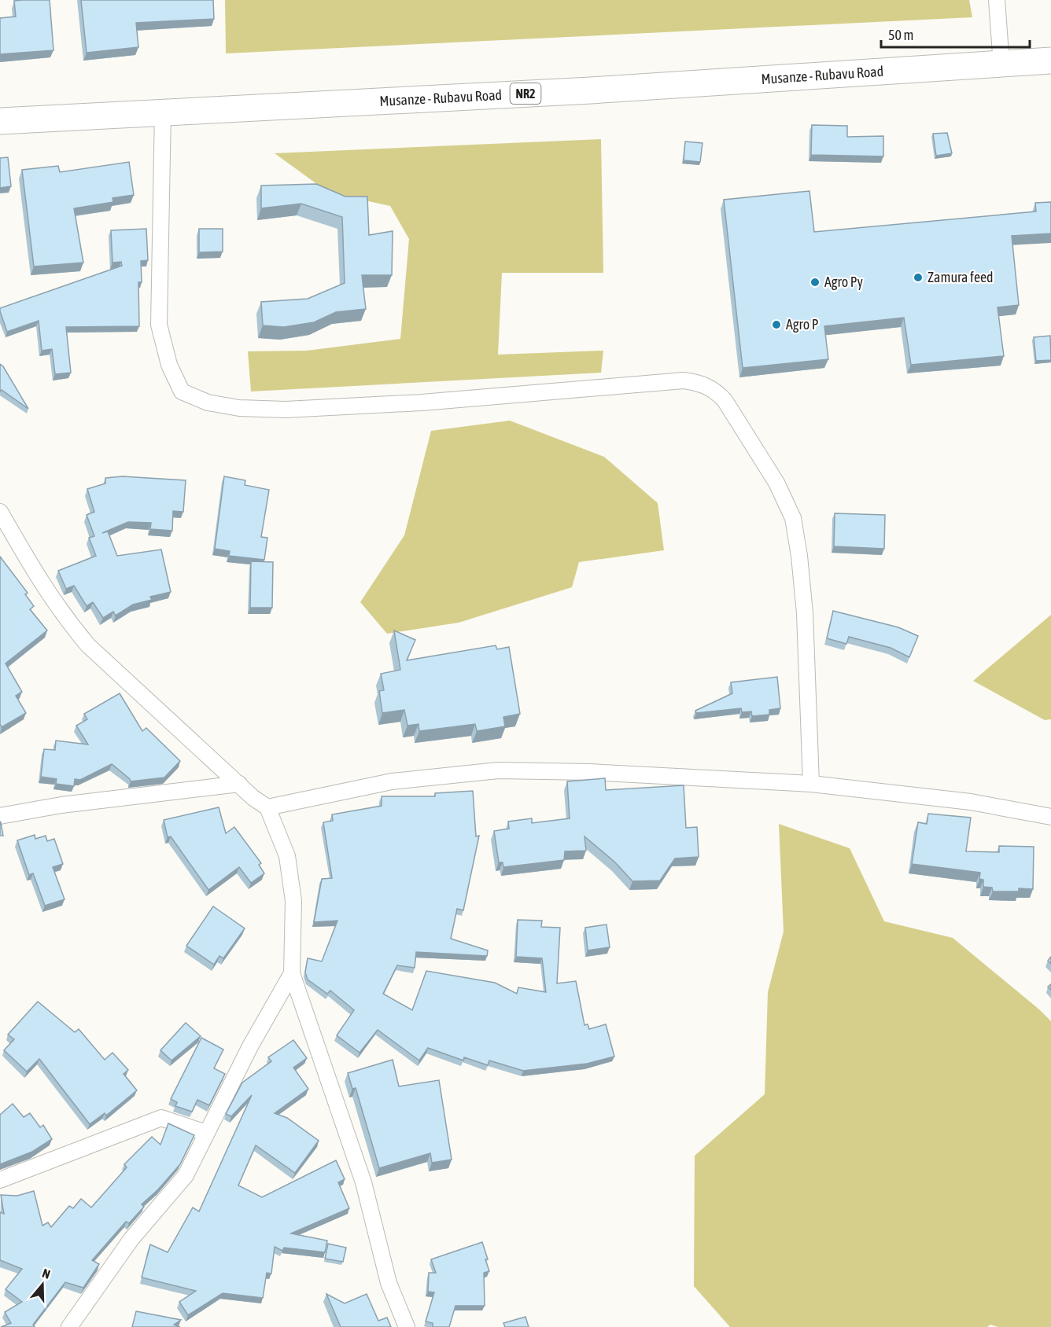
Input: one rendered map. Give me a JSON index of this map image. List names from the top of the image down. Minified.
{"streets":{"highway":["Musanze - Rubavu Road","NR2"]},"places":["Zamura feed","Agro Py","Agro P"],"scale_bar":"50 m","north":"top"}
